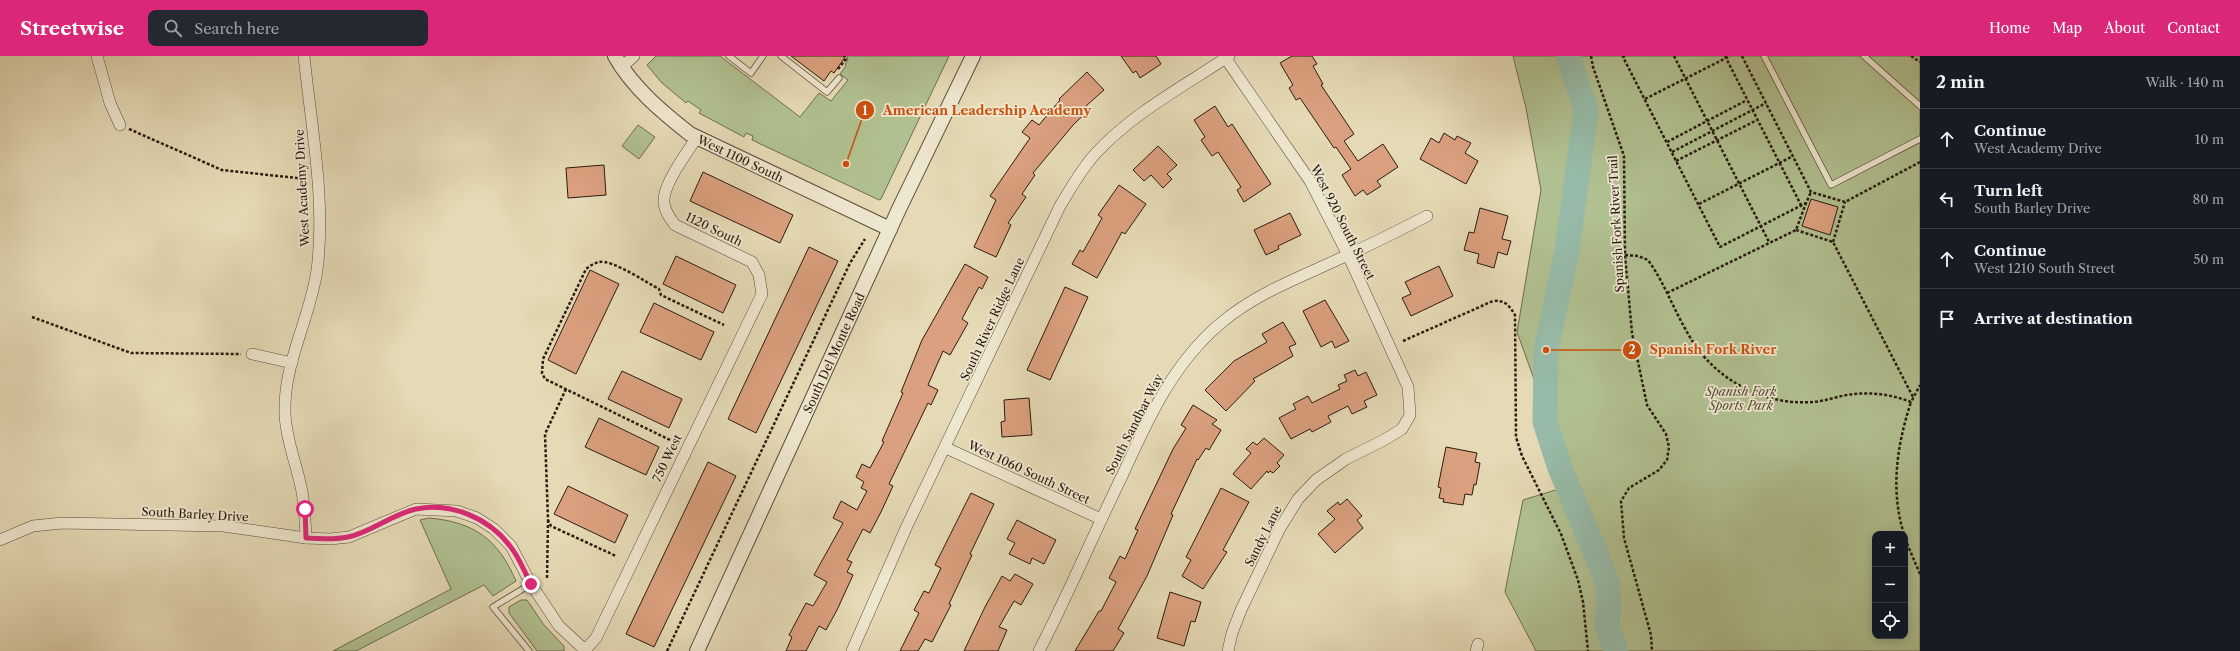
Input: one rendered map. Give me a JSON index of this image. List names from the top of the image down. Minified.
{"streets":{"street":["West 1100 South","West Academy Drive","West 920 South Street","1120 South","South River Ridge Lane","South Del Monte Road","South Sandbar Way","750 West","West 1060 South Street","South Barley Drive","Sandy Lane"],"path":["Spanish Fork River Trail"]},"crossings":[["West 1100 South","1120 South"],["West 1100 South","South Del Monte Road"],["West Academy Drive","South Barley Drive"],["West 920 South Street","South River Ridge Lane"],["West 920 South Street","South Sandbar Way"],["West 920 South Street","Sandy Lane"],["1120 South","750 West"],["South River Ridge Lane","West 1060 South Street"],["South Sandbar Way","West 1060 South Street"],["750 West","South Barley Drive"]],"parks":["Spanish Fork Sports Park"],"places":["American Leadership Academy","Spanish Fork River"],"page":{"header":"Streetwise","search":"Search here","nav":["Home","Map","About","Contact"],"heading":["2 min","Walk · 140 m"],"list":[["Continue","West Academy Drive","10 m"],["Turn left","South Barley Drive","80 m"],["Continue","West 1210 South Street","50 m"],"Arrive at destination"],"map_buttons":["+","−"]}}
